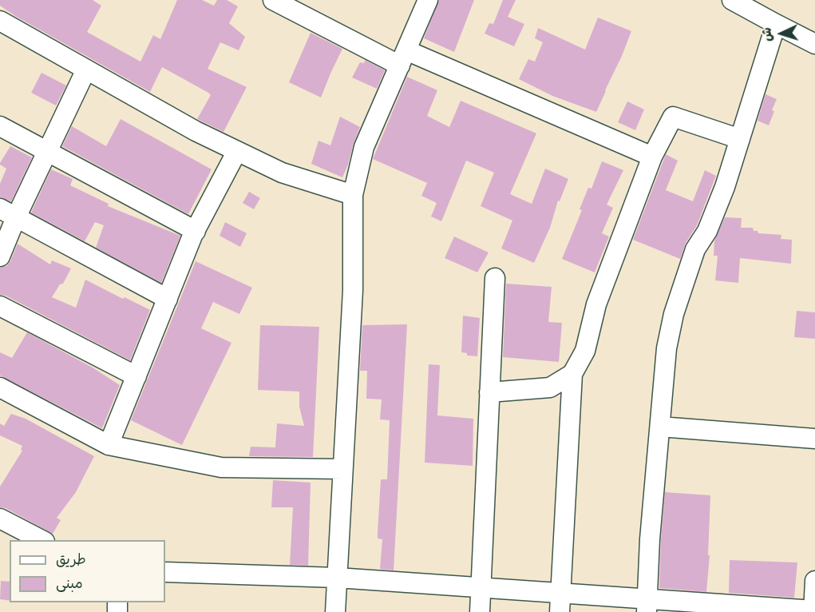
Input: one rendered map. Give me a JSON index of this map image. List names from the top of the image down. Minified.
{"legend":["طريق","مبنى"],"north":"left"}
